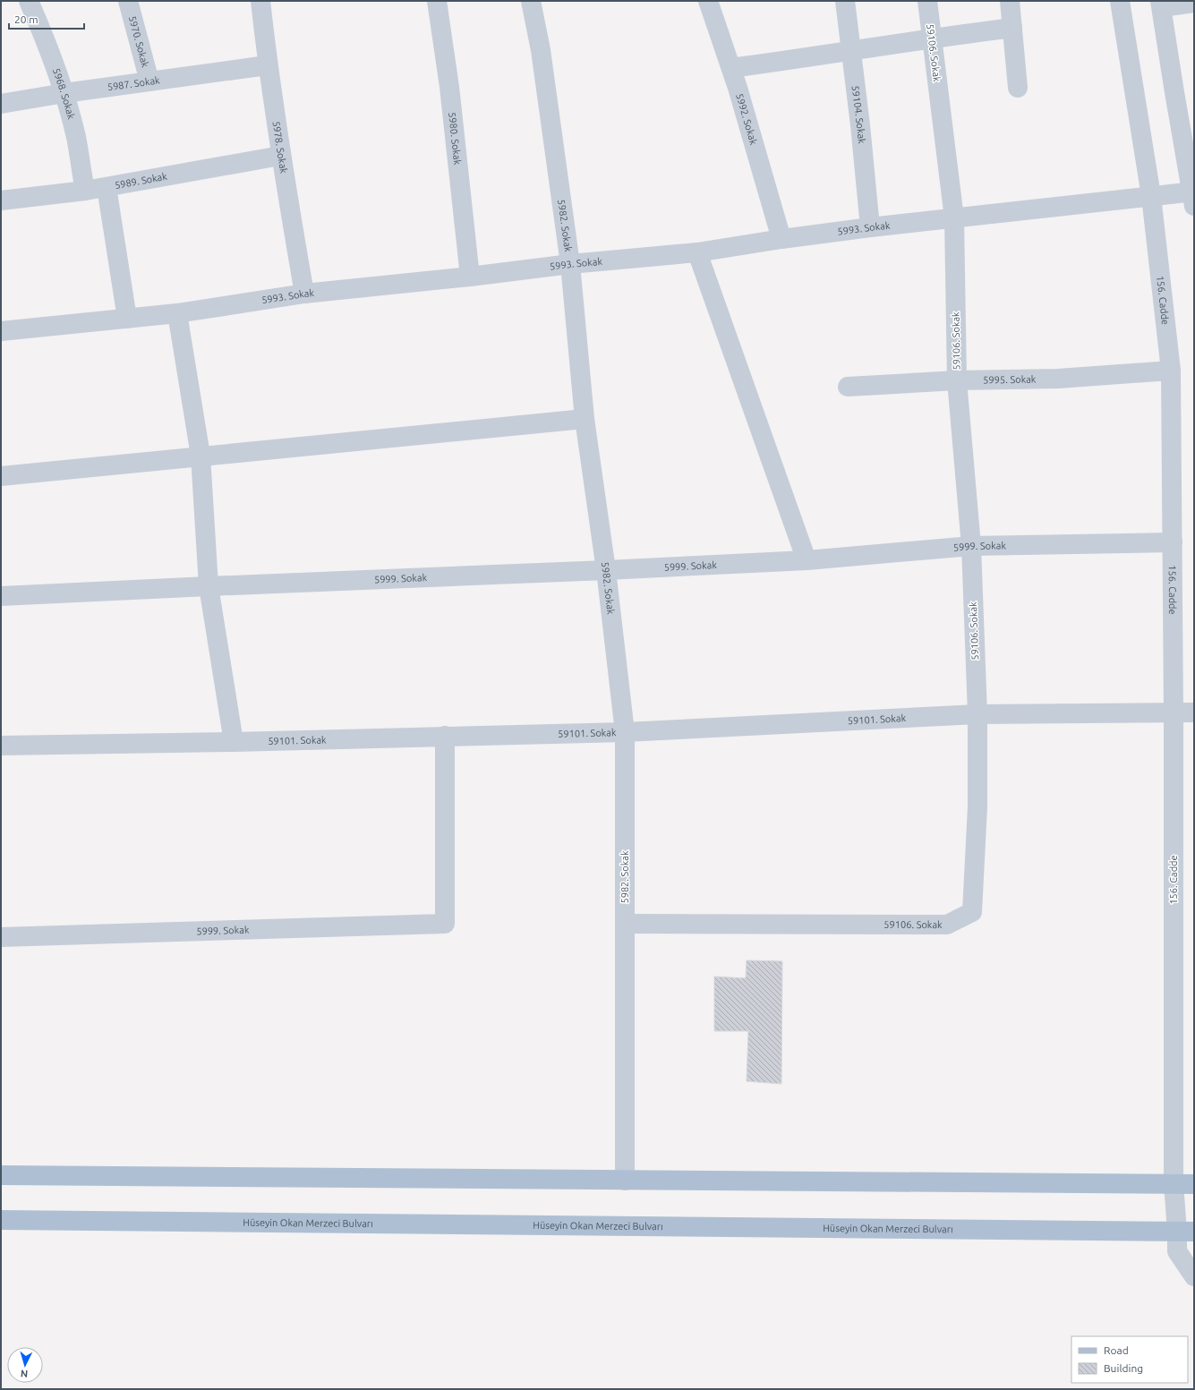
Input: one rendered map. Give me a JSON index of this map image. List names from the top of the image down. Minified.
{"streets":{"main road":["Hüseyin Okan Merzeci Bulvarı"],"street":["5970. Sokak","59106. Sokak","5987. Sokak","5968. Sokak","59104. Sokak","5992. Sokak","5980. Sokak","5978. Sokak","5989. Sokak","5982. Sokak","5993. Sokak","156. Cadde","5995. Sokak","5999. Sokak","59101. Sokak"]},"crossings":[["5970. Sokak","5987. Sokak"],["59106. Sokak","5982. Sokak"],["59106. Sokak","5993. Sokak"],["59106. Sokak","5995. Sokak"],["59106. Sokak","5999. Sokak"],["59106. Sokak","59101. Sokak"],["5987. Sokak","5968. Sokak"],["5987. Sokak","5978. Sokak"],["5968. Sokak","5989. Sokak"],["59104. Sokak","5993. Sokak"],["5992. Sokak","5993. Sokak"],["5980. Sokak","5993. Sokak"],["5978. Sokak","5989. Sokak"],["5978. Sokak","5993. Sokak"],["5982. Sokak","5993. Sokak"],["5982. Sokak","5999. Sokak"],["5982. Sokak","59101. Sokak"],["5993. Sokak","156. Cadde"],["156. Cadde","5995. Sokak"],["156. Cadde","5999. Sokak"],["156. Cadde","59101. Sokak"],["156. Cadde","Hüseyin Okan Merzeci Bulvarı"],["5999. Sokak","59101. Sokak"]],"legend":["Road","Building"],"scale_bar":"20 m","north":"bottom"}
